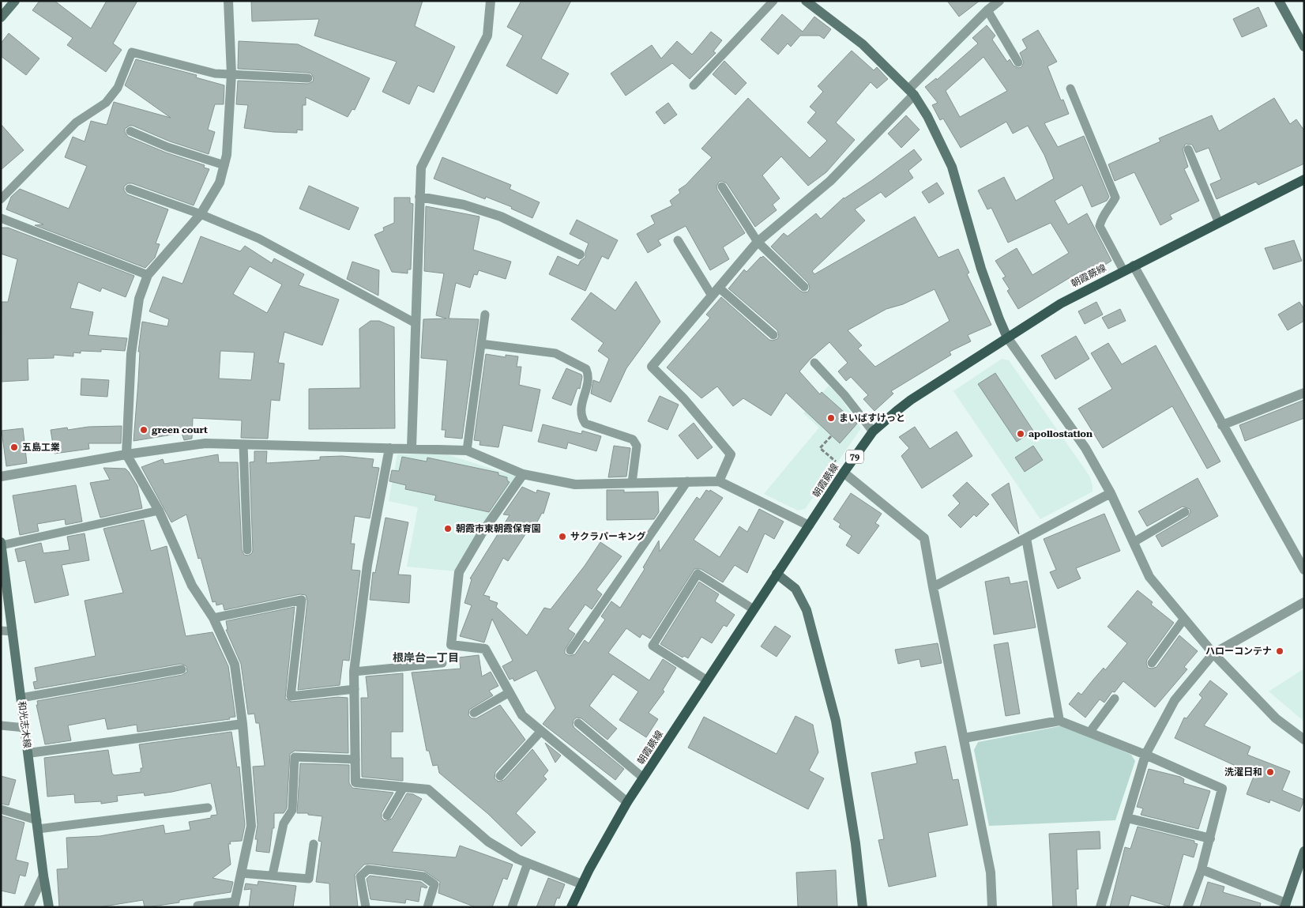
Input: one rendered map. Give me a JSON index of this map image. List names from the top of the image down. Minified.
{"streets":{"main road":["朝霞蕨線","79"],"street":["和光志木線"]},"districts":["根岸台一丁目"],"places":["まいばすけっと","green court","apollostation","五島工業","朝霞市東朝霞保育園","サクラパーキング","ハローコンテナ","洗濯日和"]}
